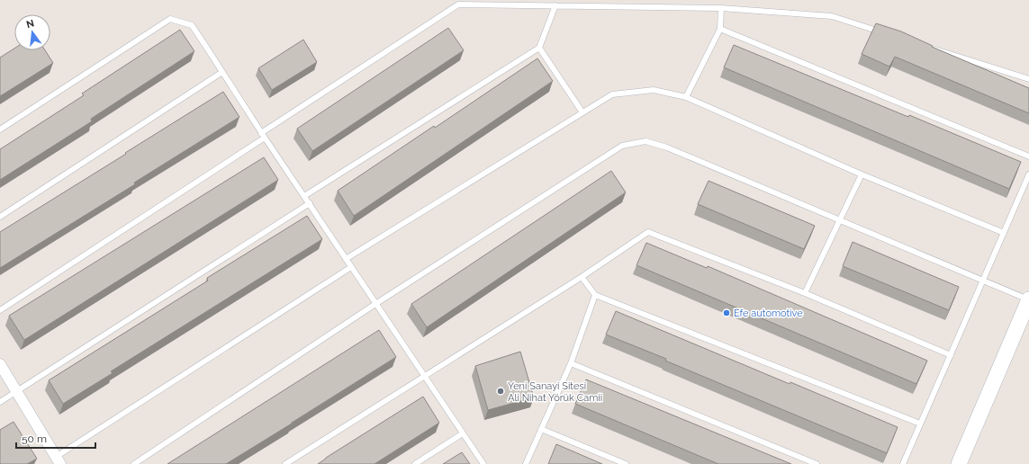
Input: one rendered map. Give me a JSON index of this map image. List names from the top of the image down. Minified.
{"places":["Efe automotive","Yeni Sanayi Sitesi Ali Nihat Yörük Camii"],"scale_bar":"50 m","north":"top"}
